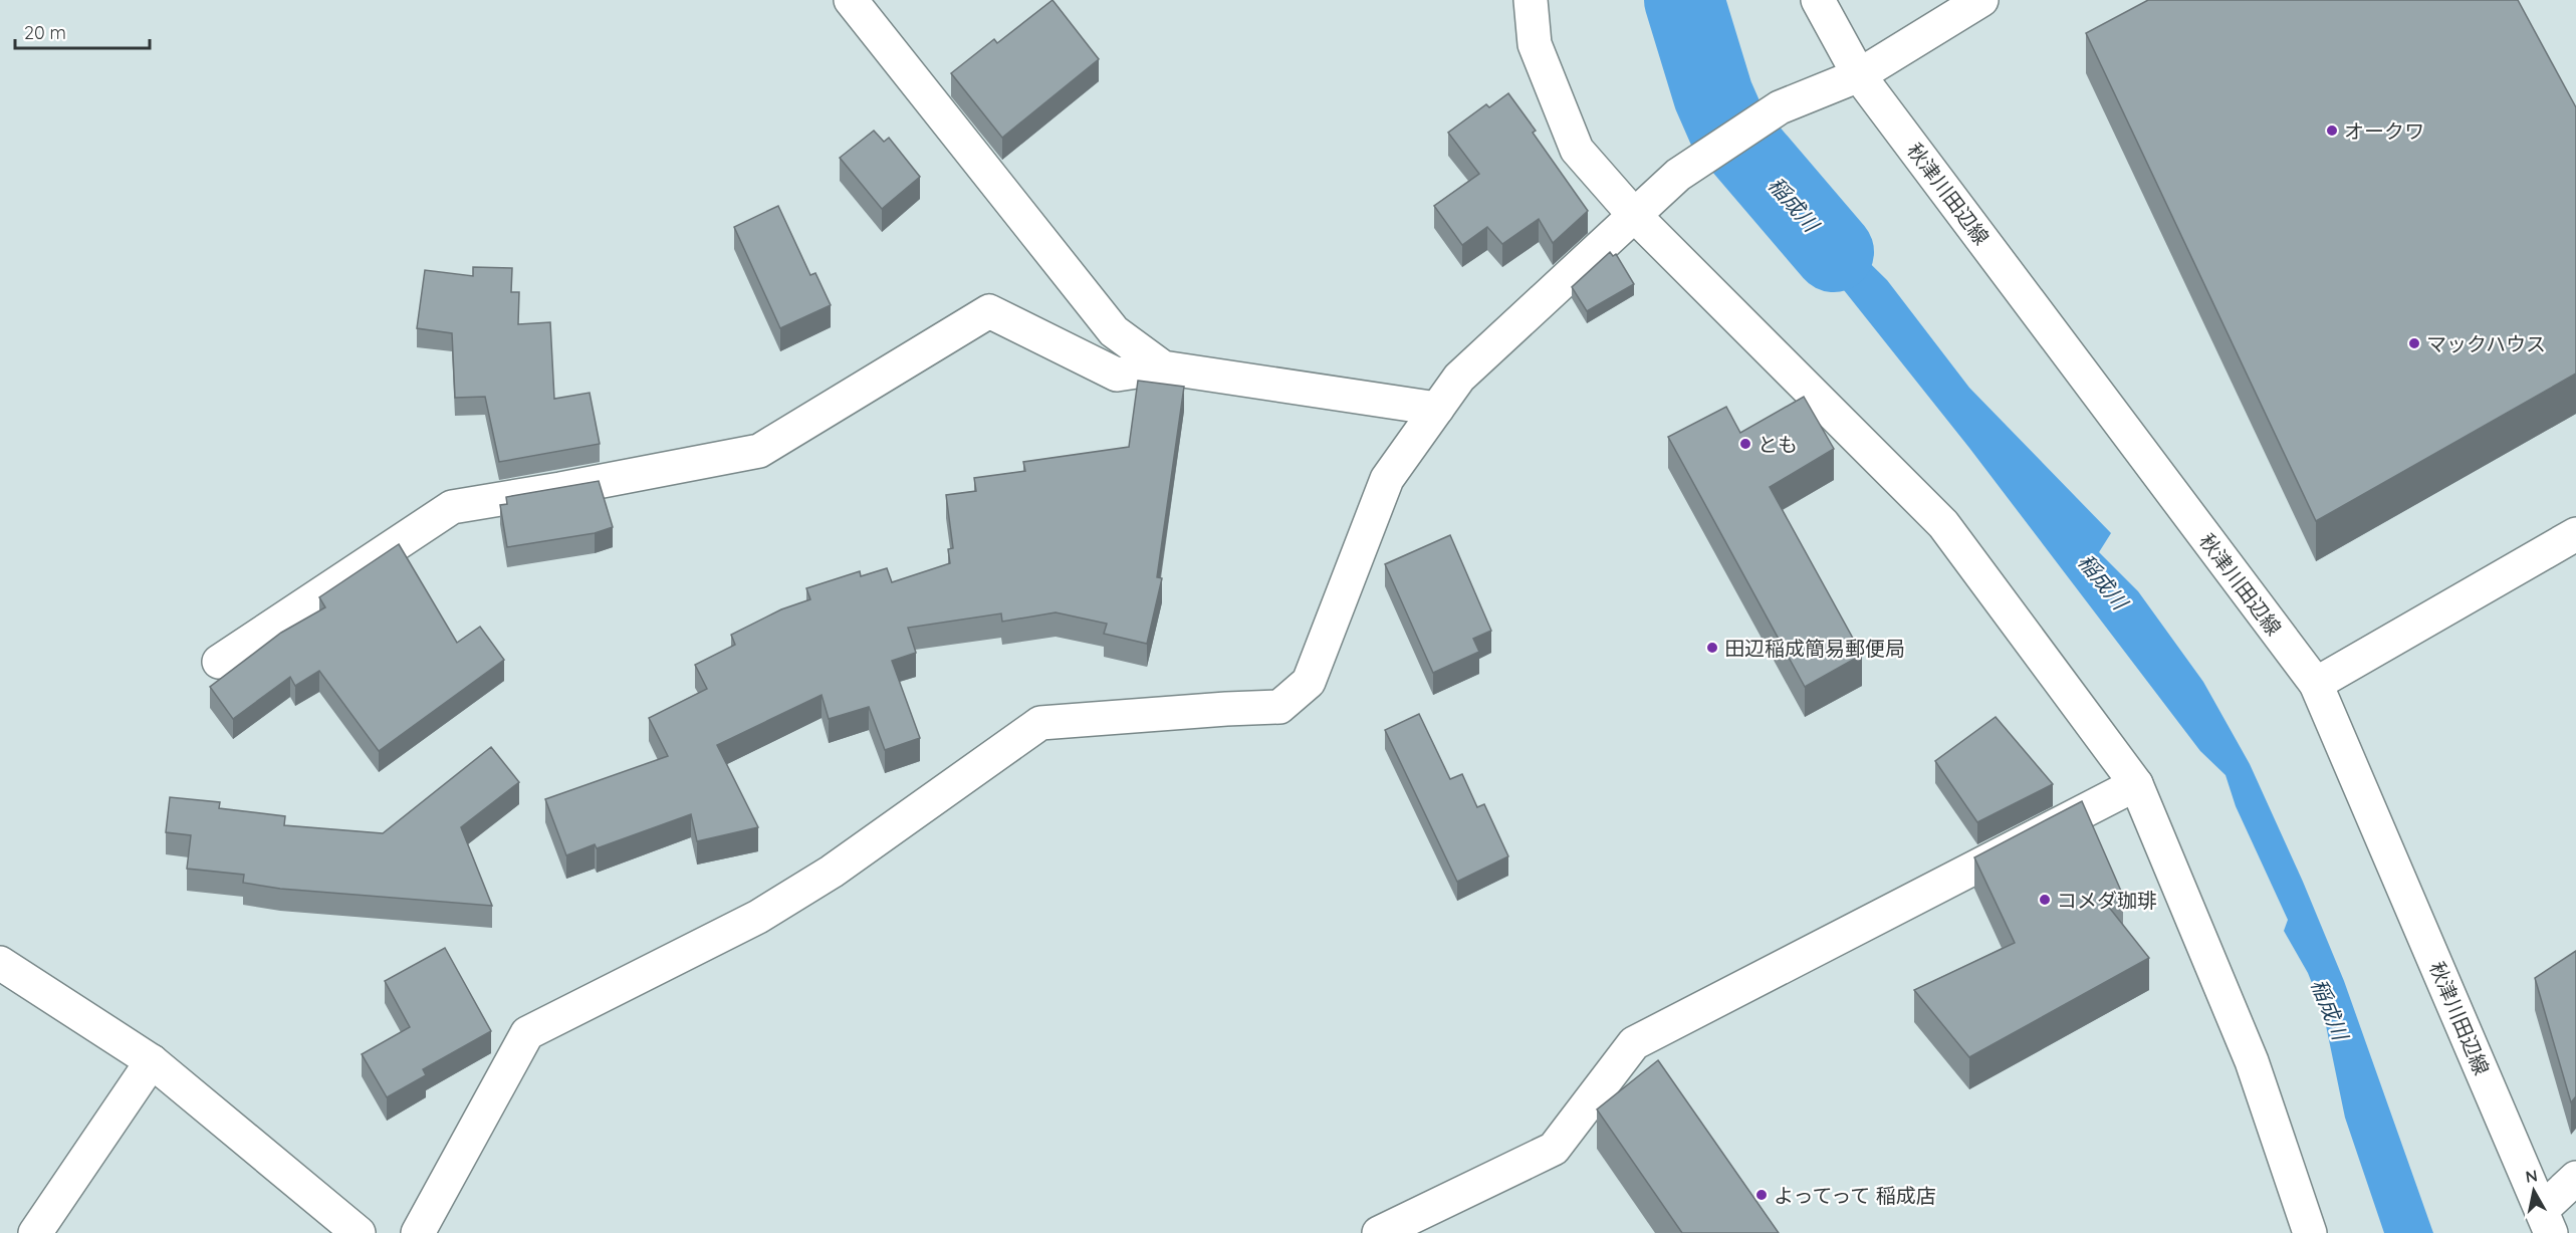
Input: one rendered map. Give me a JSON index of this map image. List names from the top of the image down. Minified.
{"streets":{"street":["秋津川田辺線"]},"water":["稲成川"],"places":["オークワ","マックハウス","とも","田辺稲成簡易郵便局","コメダ珈琲","よってって 稲成店"],"scale_bar":"20 m","north":"top"}
